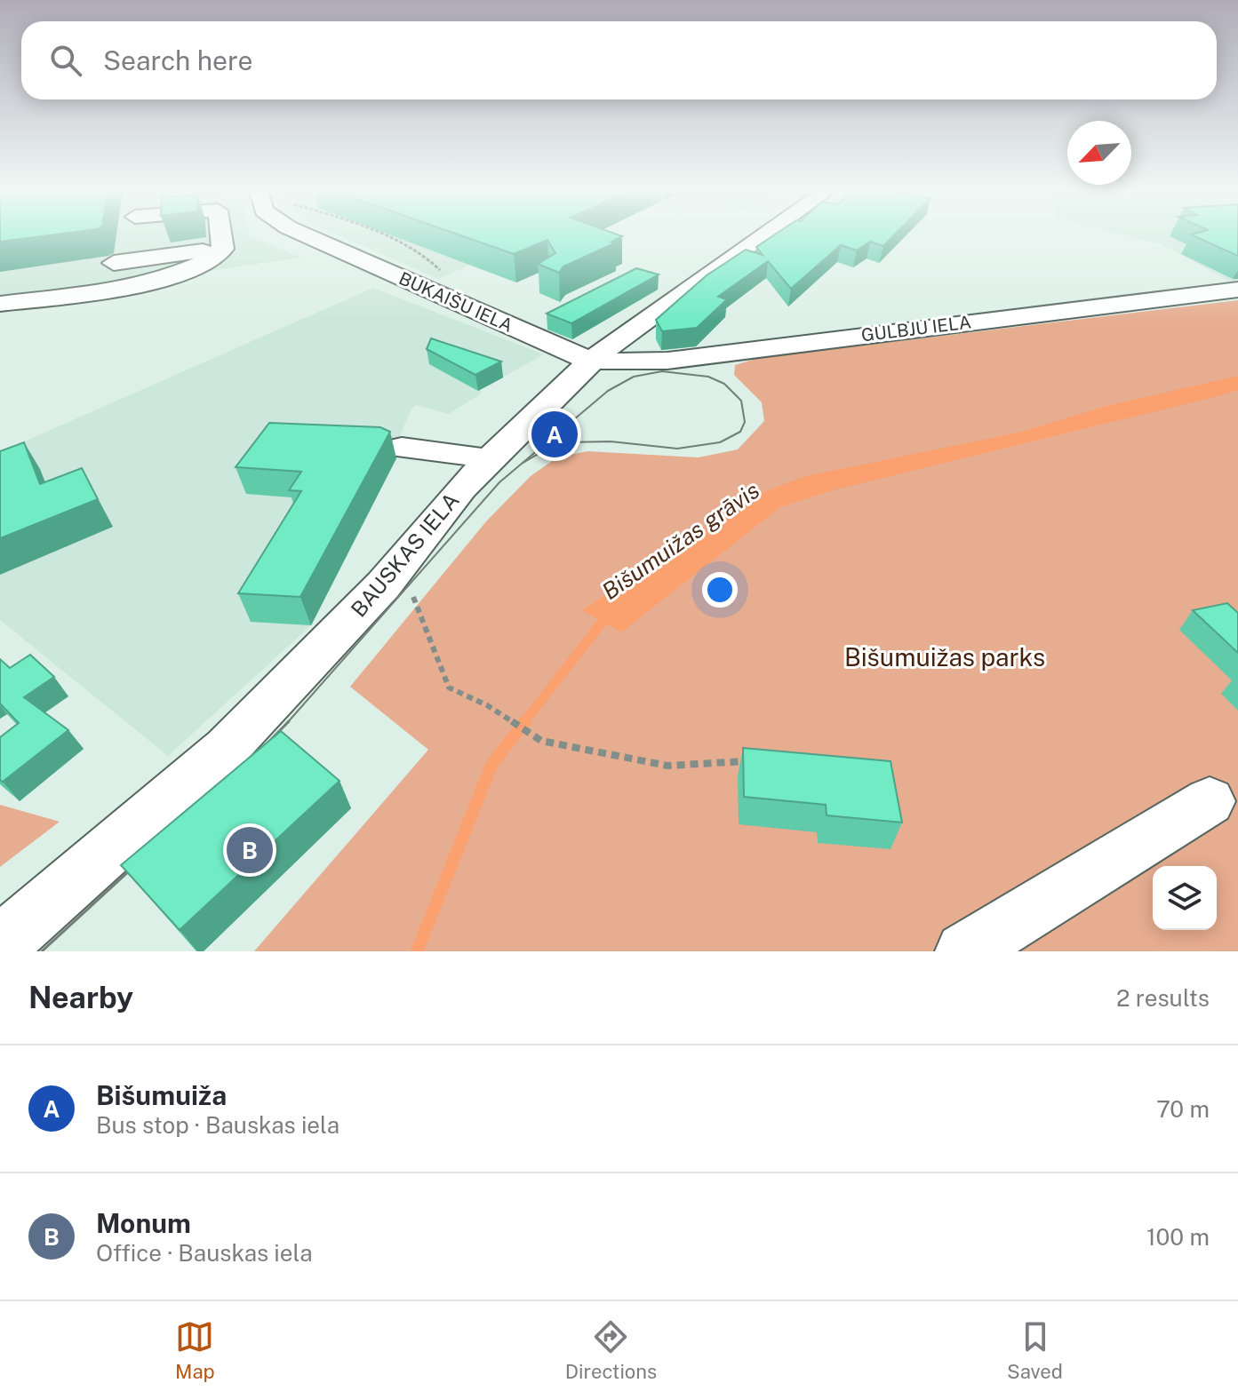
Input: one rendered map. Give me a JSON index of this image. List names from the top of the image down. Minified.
{"streets":{"street":["BUKAIŠU IELA","GULBJU IELA","BAUSKAS IELA"]},"crossings":[["BUKAIŠU IELA","GULBJU IELA"],["BUKAIŠU IELA","BAUSKAS IELA"],["GULBJU IELA","BAUSKAS IELA"]],"water":["Bišumuižas grāvis"],"parks":["Bišumuižas parks"],"north":"bottom left","page":{"search":"Search here","pins":["A","B"],"heading":["Nearby","2 results"],"list":[{"mark":"A","name":"Bišumuiža","note":"Bus stop · Bauskas iela","value":"70 m"},{"mark":"B","name":"Monum","note":"Office · Bauskas iela","value":"100 m"}],"nav":["Map","Directions","Saved"]}}
